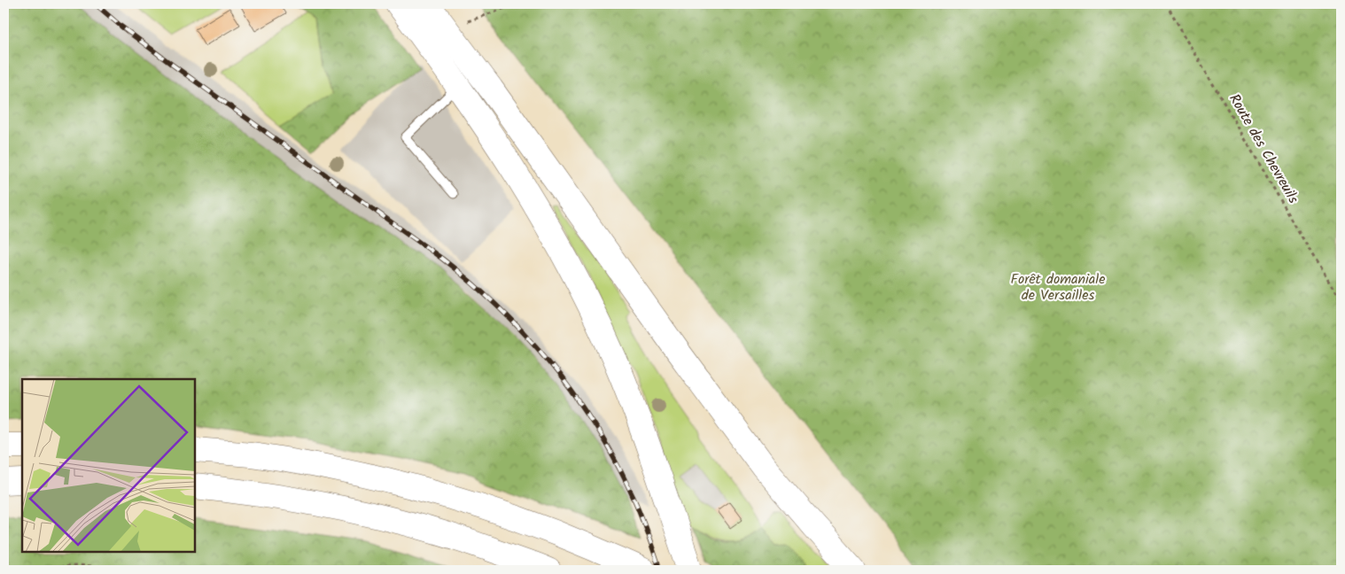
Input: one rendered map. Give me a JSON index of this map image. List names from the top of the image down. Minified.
{"streets":{"path":["Route des Chevreuils"]},"parks":["Forêt domaniale de Versailles"]}
